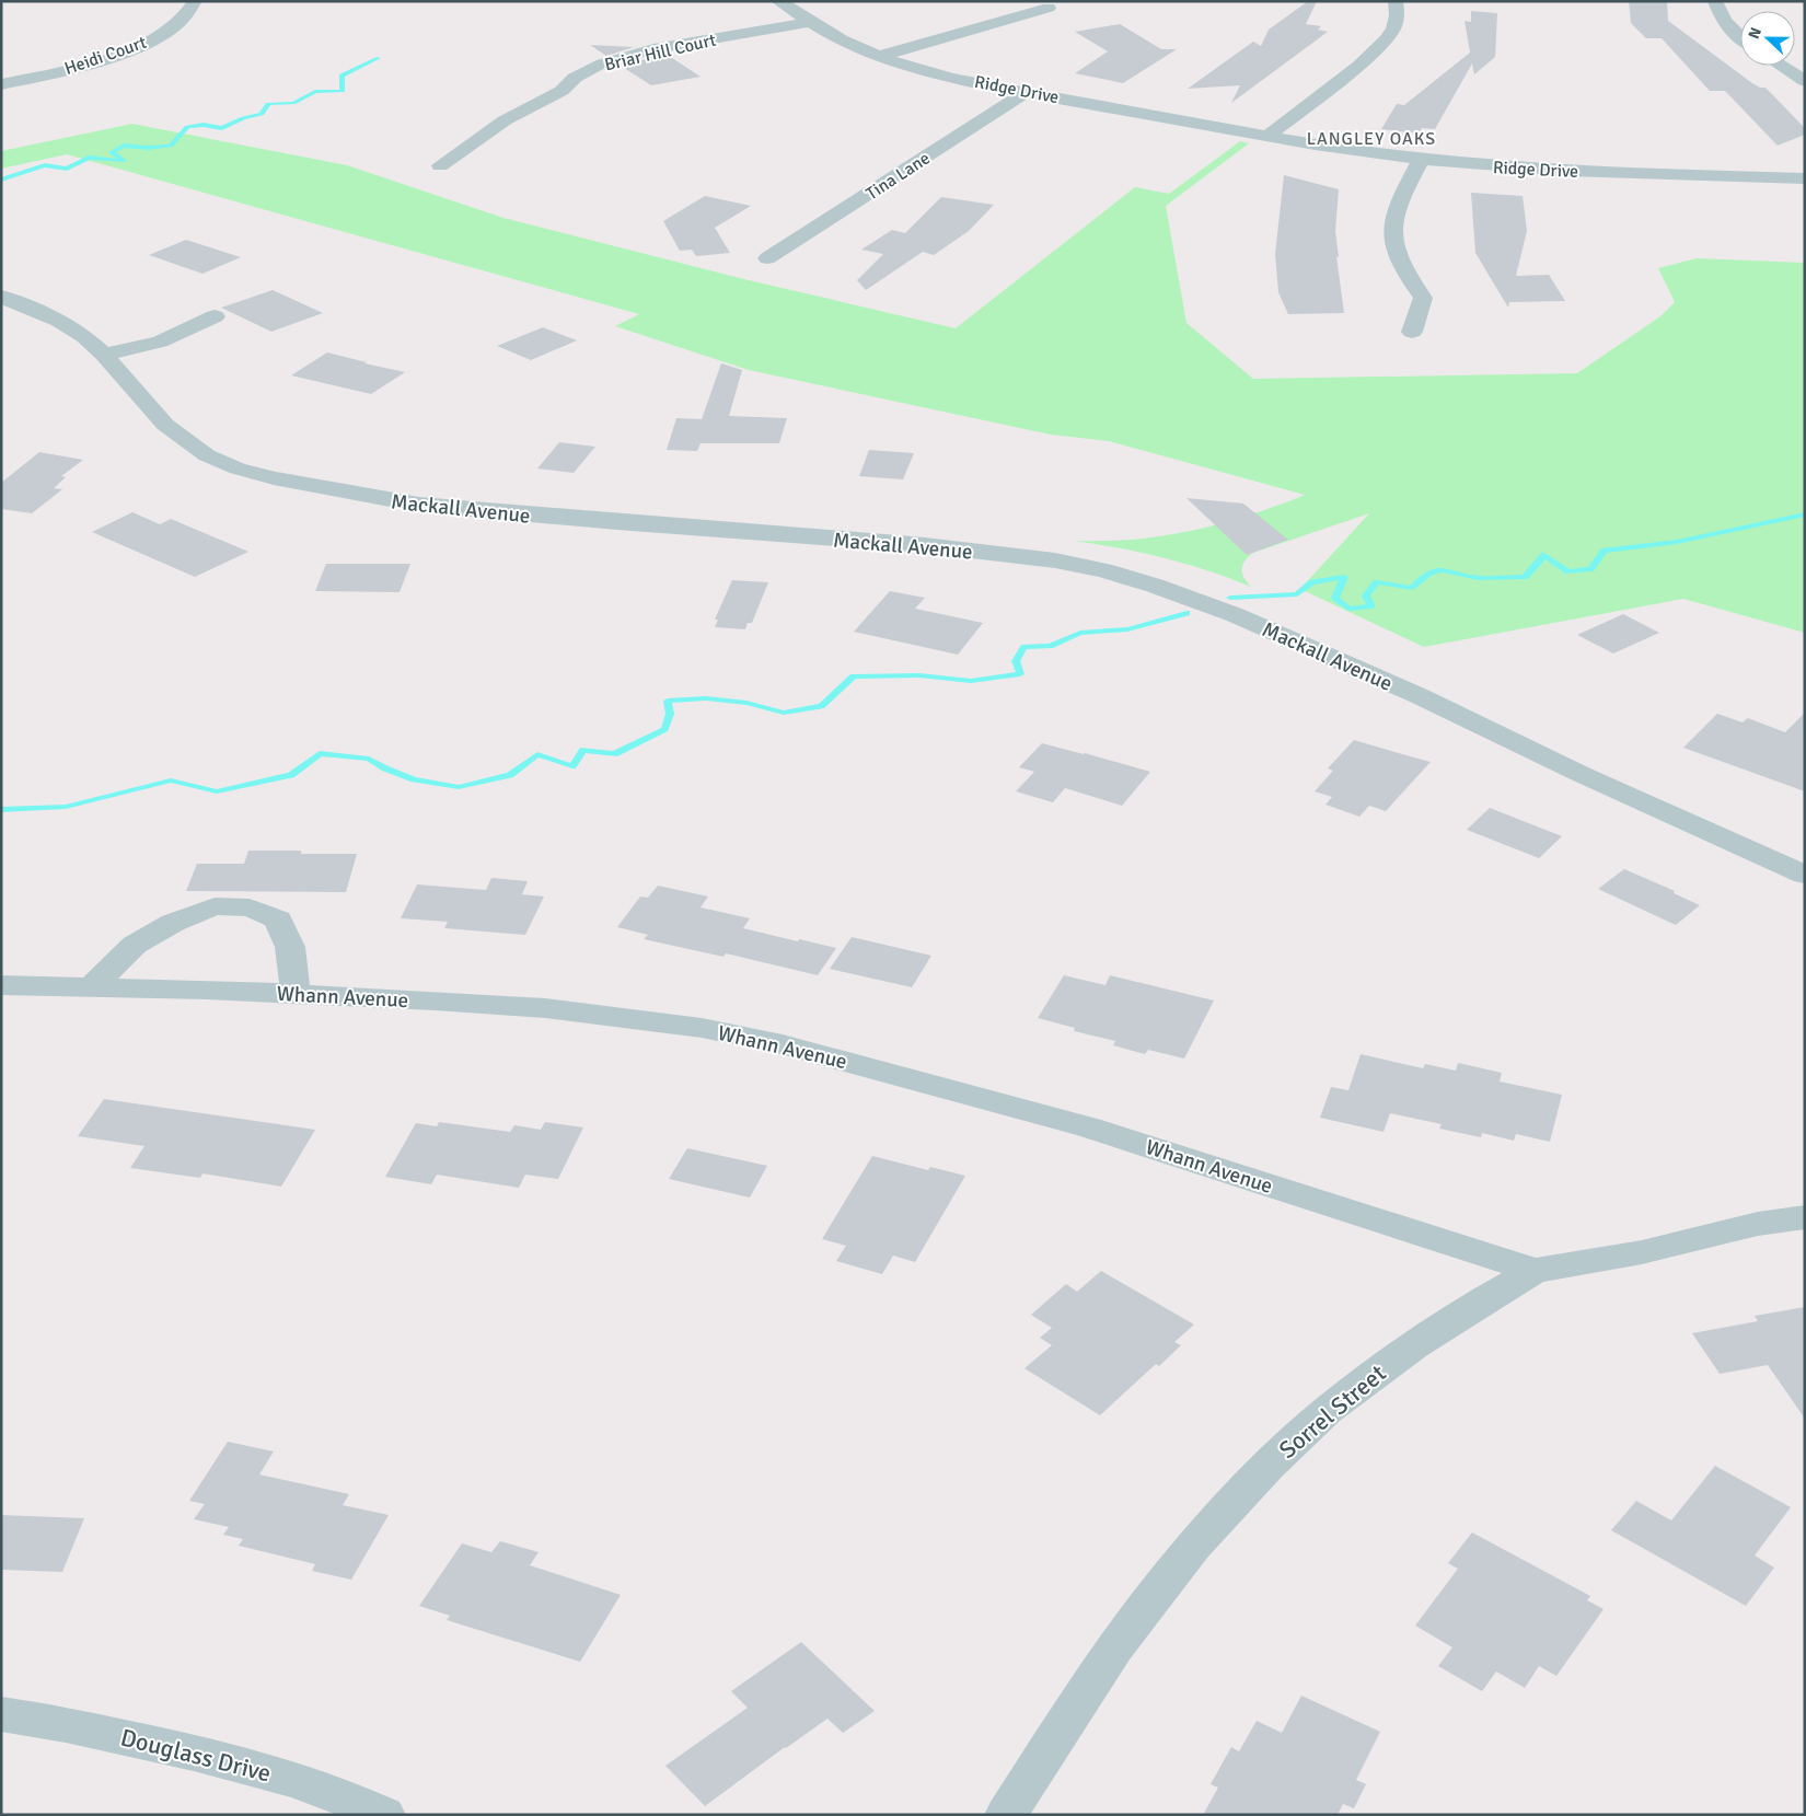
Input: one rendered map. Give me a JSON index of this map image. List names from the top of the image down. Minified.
{"streets":{"street":["Briar Hill Court","Heidi Court","Ridge Drive","Tina Lane","Mackall Avenue","Whann Avenue","Sorrel Street","Douglass Drive"]},"crossings":[["Briar Hill Court","Ridge Drive"],["Ridge Drive","Tina Lane"],["Whann Avenue","Sorrel Street"]],"districts":["LANGLEY OAKS"],"north":"left"}
